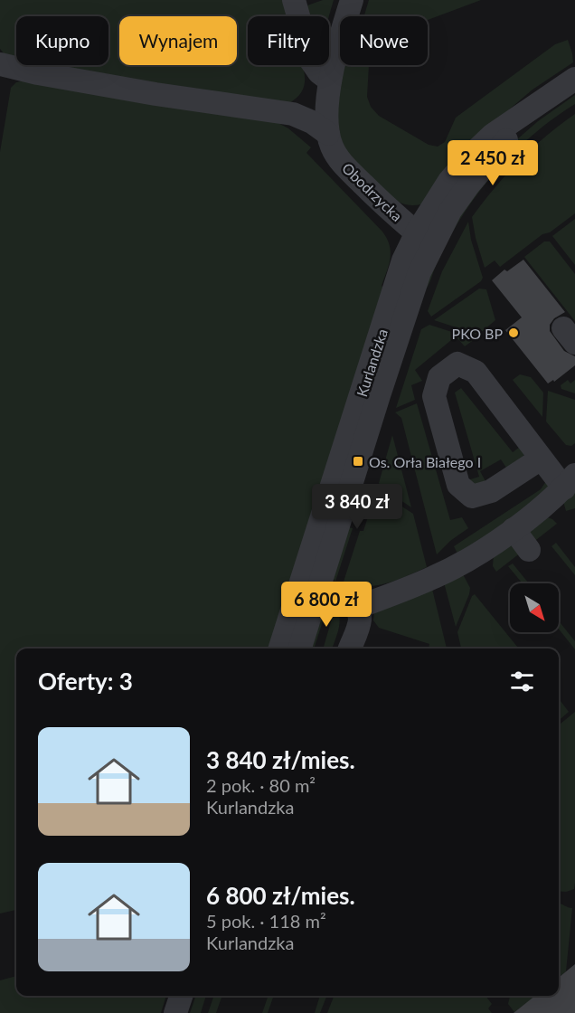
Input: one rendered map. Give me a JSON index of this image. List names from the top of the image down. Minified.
{"streets":{"street":["Obodrzycka","Kurlandzka"]},"crossings":[["Obodrzycka","Kurlandzka"]],"places":{"other":["PKO BP"],"transit":["Os. Orła Białego I"]},"north":"bottom right","page":{"chip":["Kupno","Wynajem","Filtry","Nowe"],"price":["2 450 zł","3 840 zł","6 800 zł"],"heading":"Oferty: 3","list":[{"name":"3 840 zł/mies.","note":"2 pok. · 80 m² · Kurlandzka"},{"name":"6 800 zł/mies.","note":"5 pok. · 118 m² · Kurlandzka"}]}}
